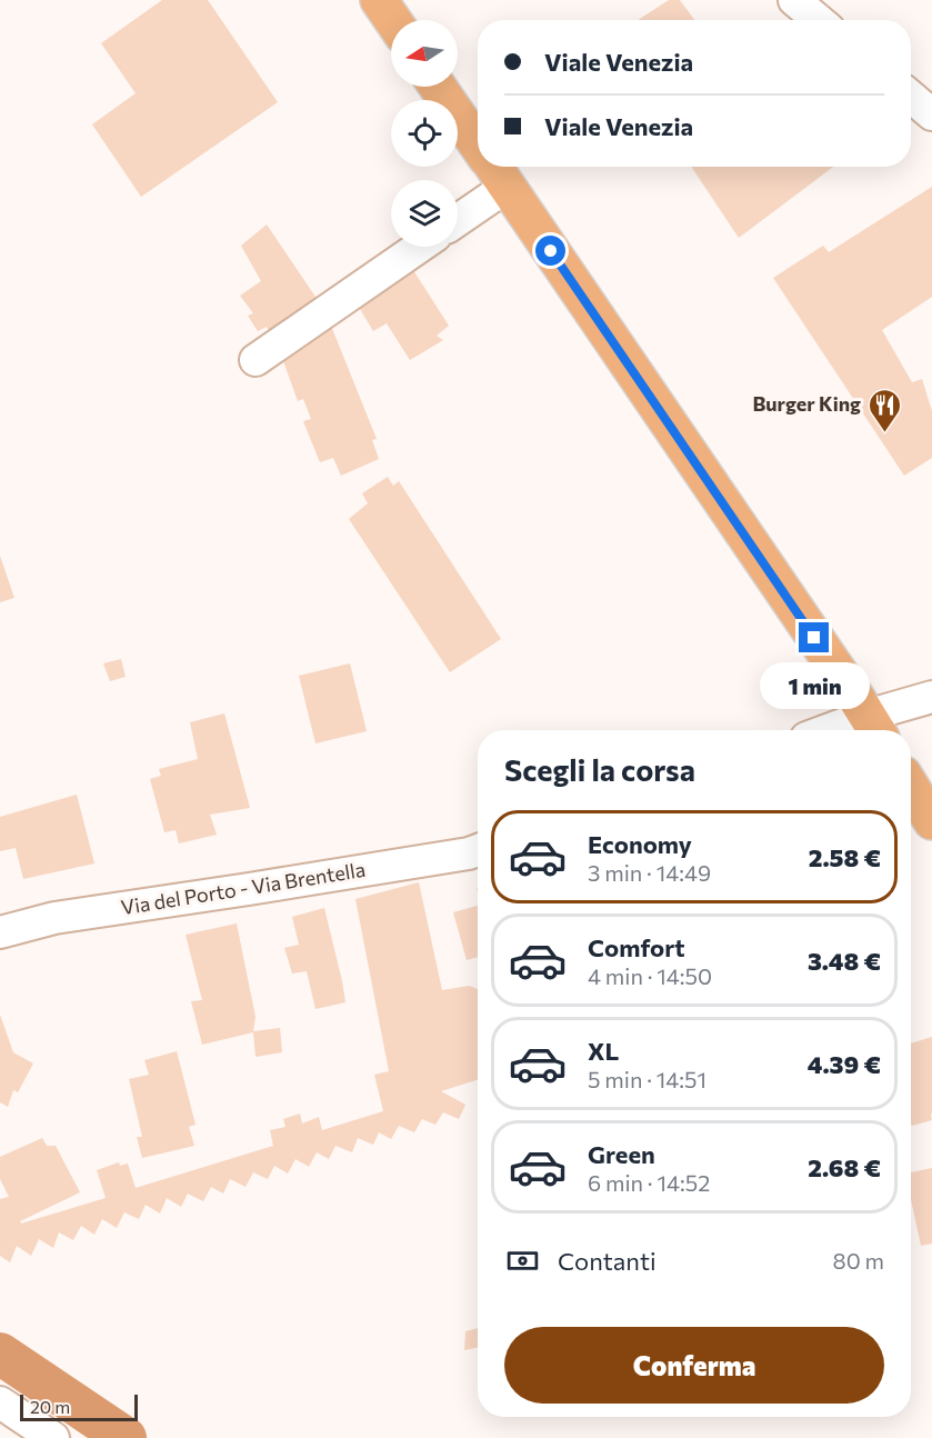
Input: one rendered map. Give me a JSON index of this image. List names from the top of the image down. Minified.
{"streets":{"street":["Via del Porto - Via Brentella"]},"places":{"restaurant":["Burger King"]},"scale_bar":"20 m","north":"left","page":{"banner":["Viale Venezia","Viale Venezia"],"bubble":"1 min","heading":"Scegli la corsa","list":[{"name":"Economy","note":"3 min · 14:49","value":"2.58 €"},{"name":"Comfort","note":"4 min · 14:50","value":"3.48 €"},{"name":"XL","note":"5 min · 14:51","value":"4.39 €"},{"name":"Green","note":"6 min · 14:52","value":"2.68 €"}],"pay":["Contanti","80 m"],"buttons":"Conferma","scale":"20 m"}}
